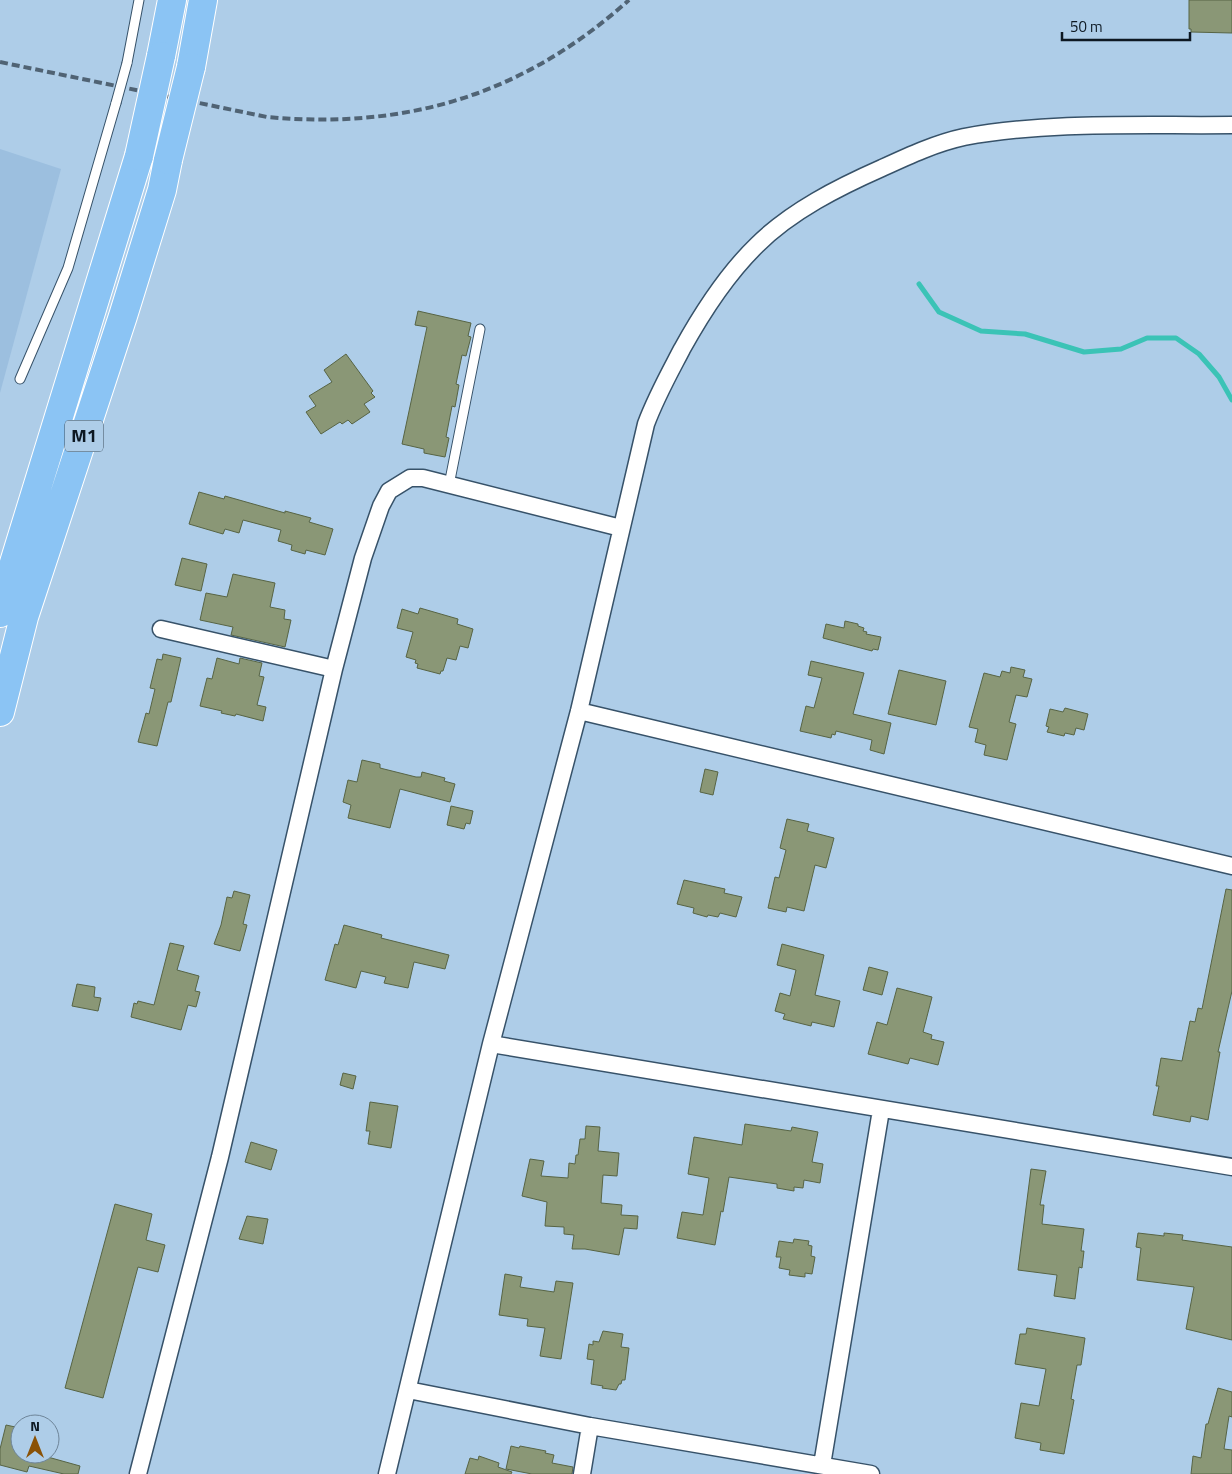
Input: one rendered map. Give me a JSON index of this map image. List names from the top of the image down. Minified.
{"streets":{"highway":["M1"]},"scale_bar":"50 m","north":"top"}
